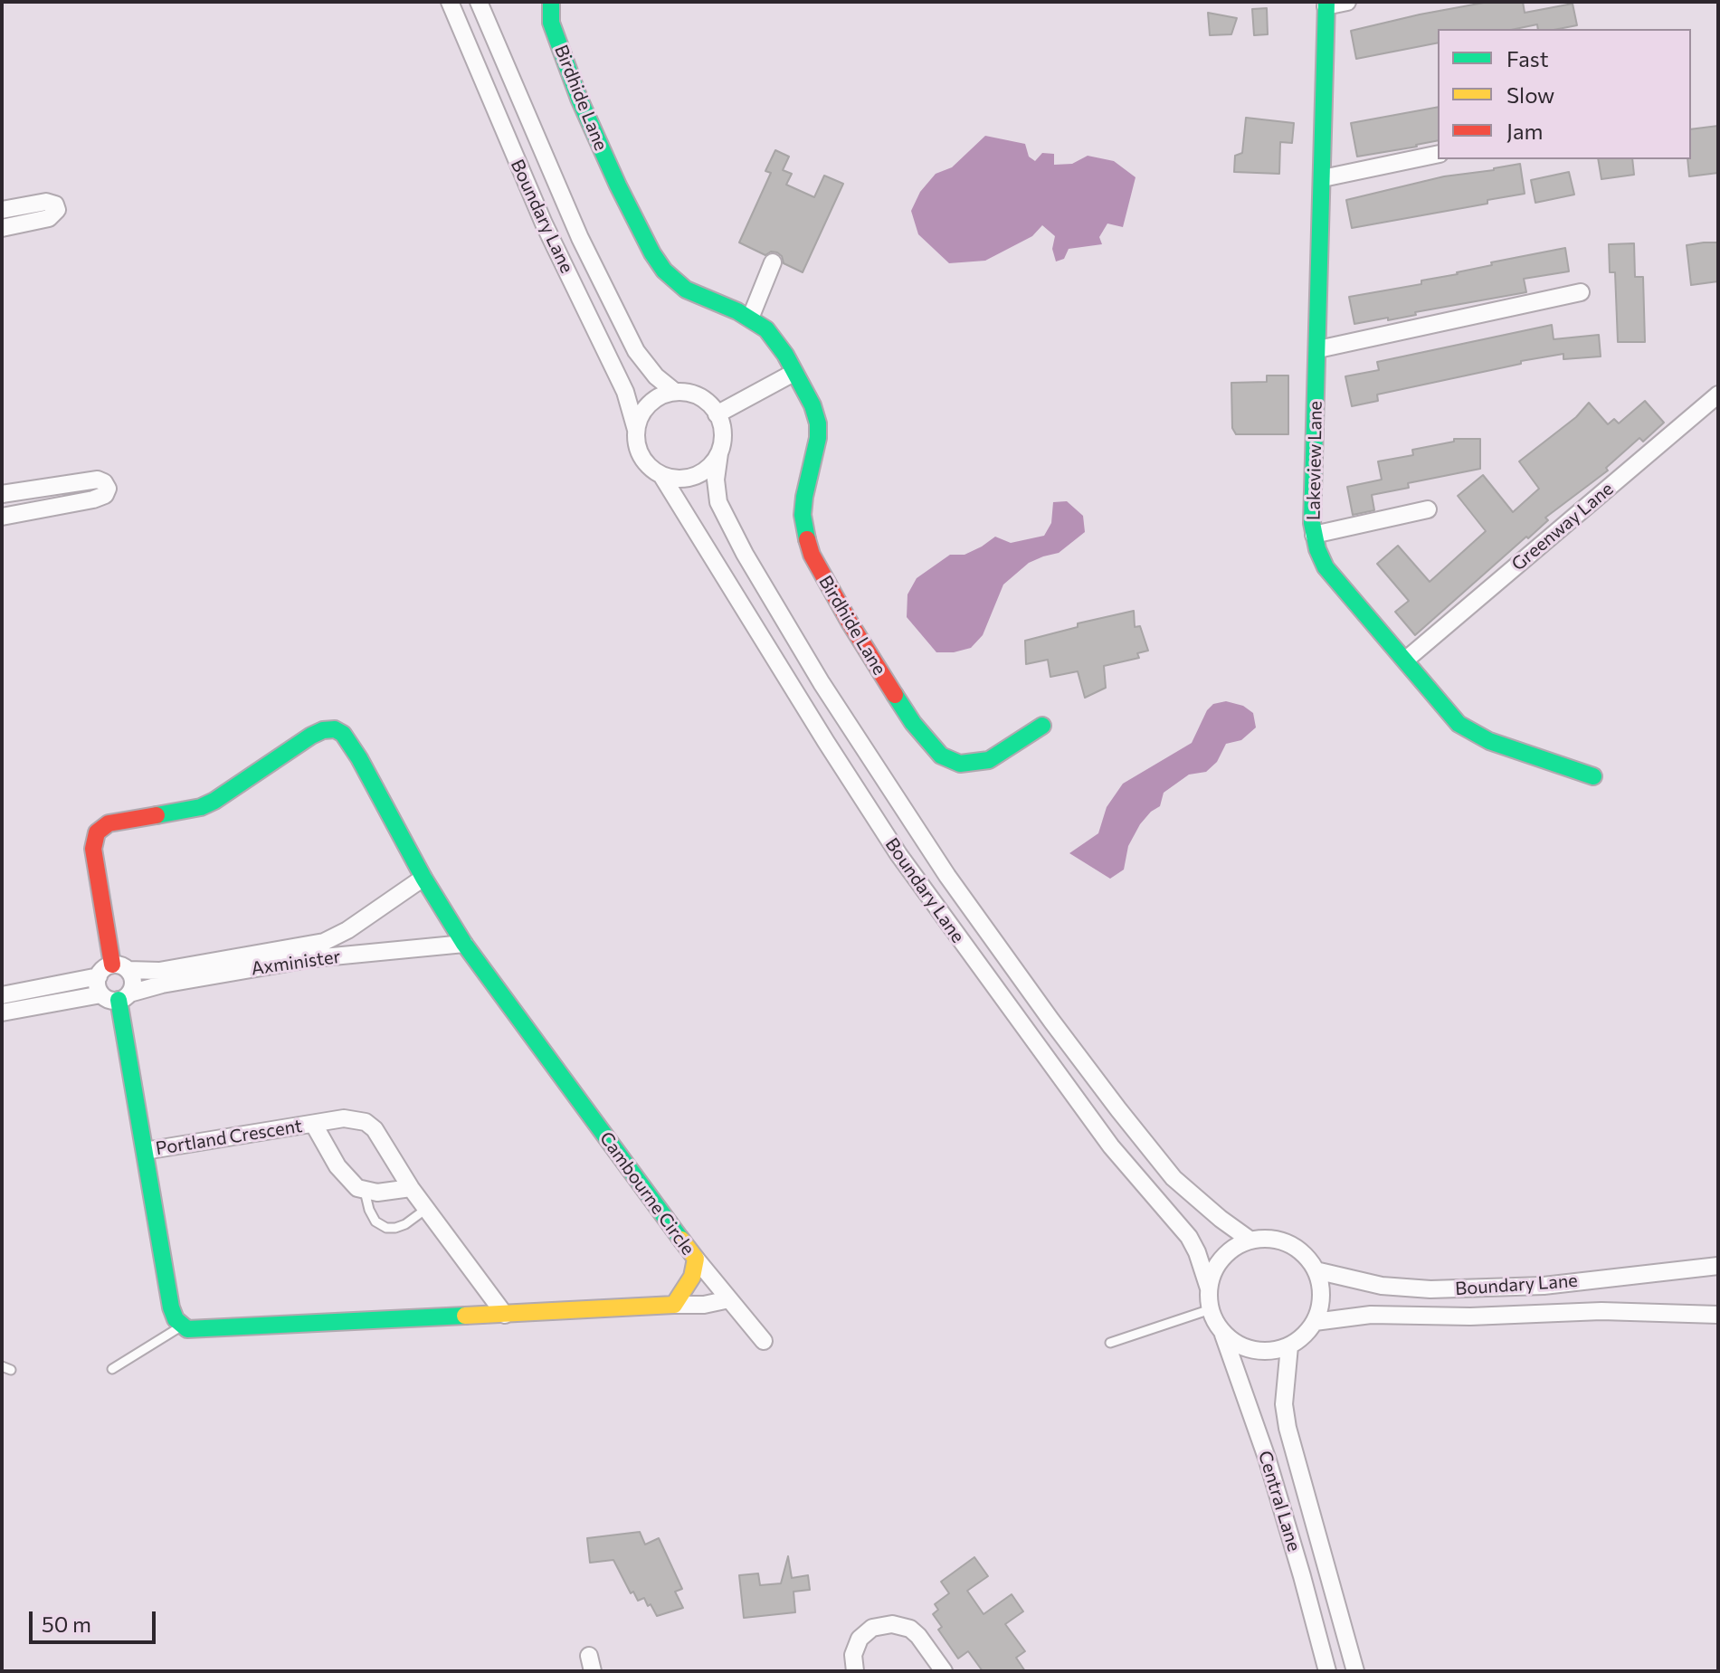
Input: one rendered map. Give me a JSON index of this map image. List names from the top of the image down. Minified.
{"streets":{"street":["Birdhide Lane","Boundary Lane","Lakeview Lane","Greenway Lane","Axminister","Portland Crescent","Cambourne Circle","Central Lane"]},"crossings":[["Boundary Lane","Central Lane"],["Lakeview Lane","Greenway Lane"],["Axminister","Cambourne Circle"]],"legend":["Fast","Slow","Jam"],"scale_bar":"50 m"}
